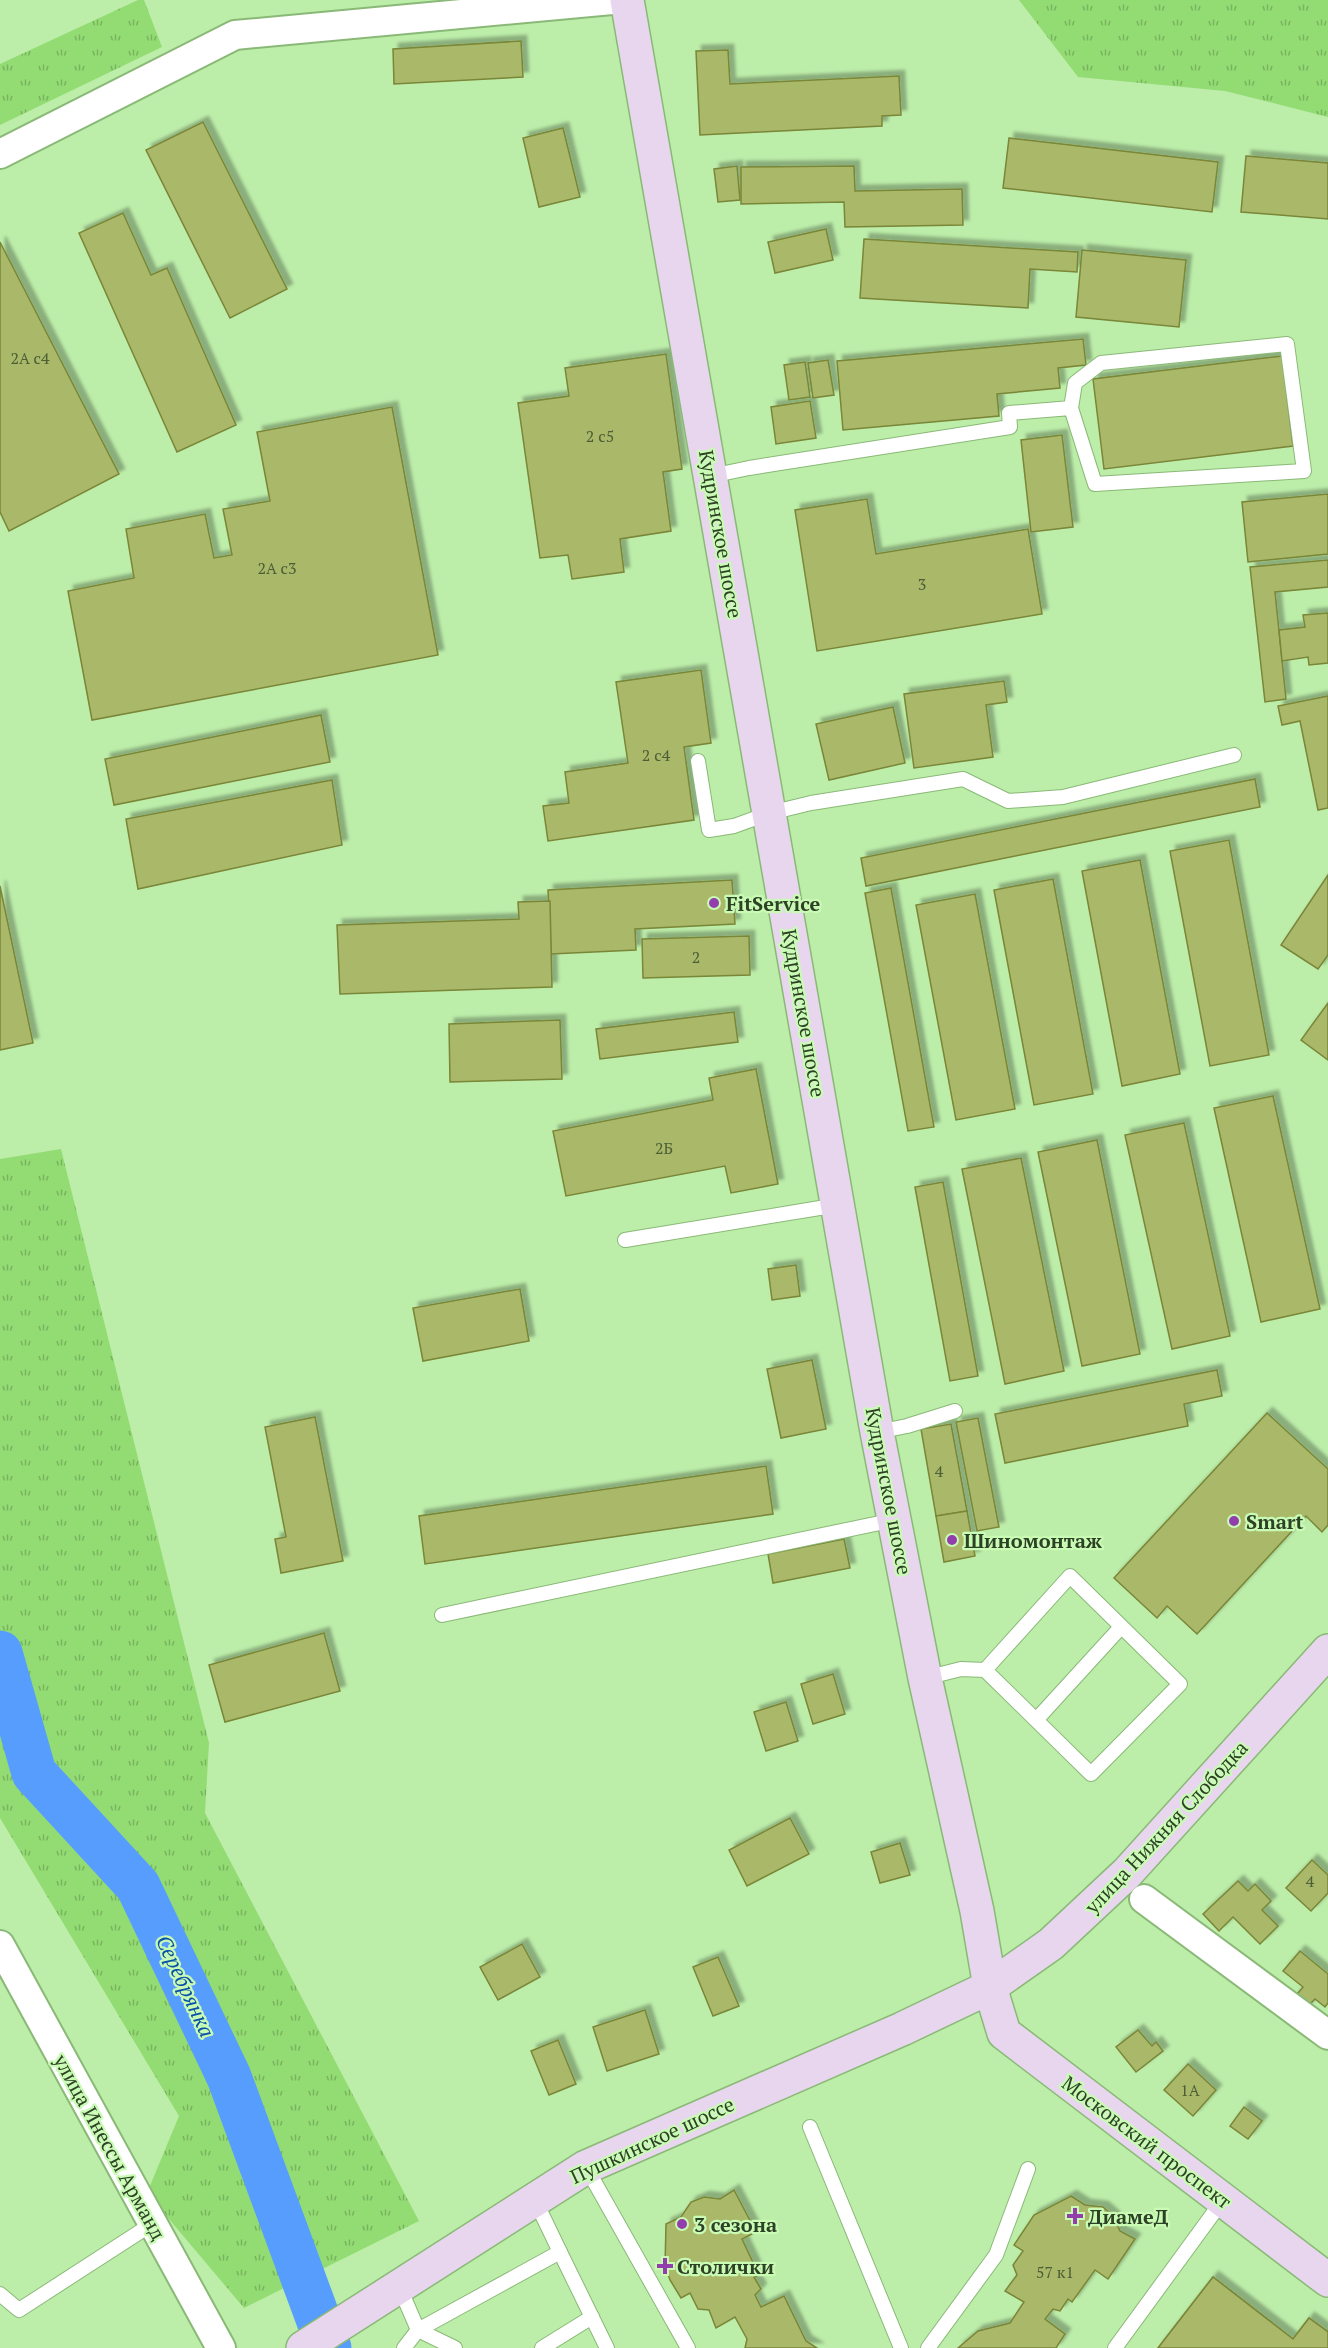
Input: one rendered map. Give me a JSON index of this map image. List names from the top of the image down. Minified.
{"streets":{"street":["Кудринское шоссе","улица Нижняя Слободка","Пушкинское шоссе","Московский проспект","улица Инессы Арманд"]},"crossings":[["Кудринское шоссе","улица Нижняя Слободка"],["Кудринское шоссе","Пушкинское шоссе"],["Кудринское шоссе","Московский проспект"],["улица Нижняя Слободка","Пушкинское шоссе"],["улица Нижняя Слободка","Московский проспект"],["Пушкинское шоссе","Московский проспект"]],"water":["Серебрянка"],"places":{"other":["FitService","Smart","Шиномонтаж","3 сезона"],"health":["ДиамеД","Столички"]},"house_numbers":["2А с4","2 с5","2А с3","3","2 с4","2","2Б","4","4","1А","57 к1"]}
